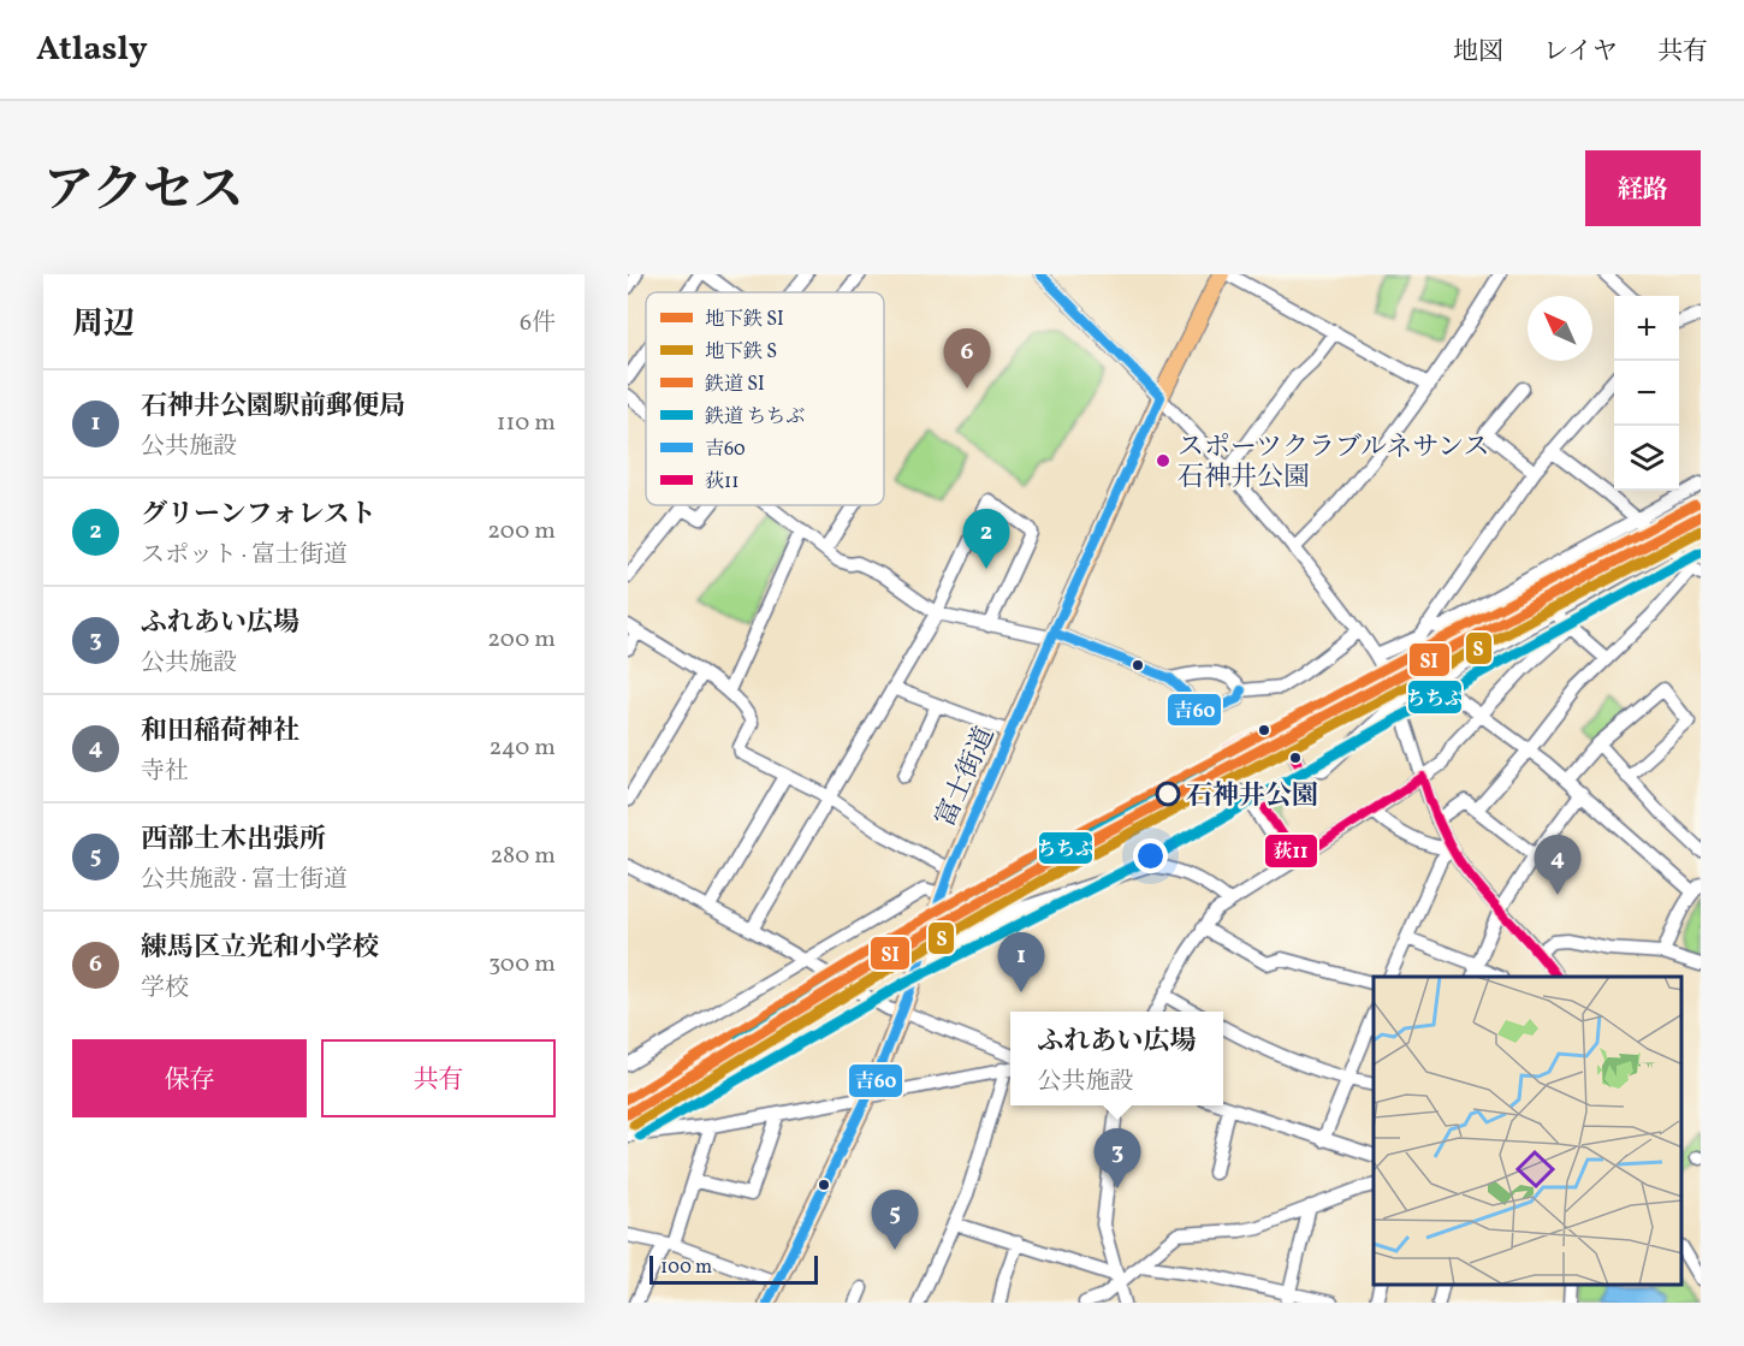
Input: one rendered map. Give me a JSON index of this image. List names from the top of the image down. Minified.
{"streets":{"main road":["富士街道"]},"places":["スポーツクラブルネサンス 石神井公園","石神井公園"],"lines":["transit line 吉60","rail line SI","metro line SI","metro line S","rail line ちちぶ","transit line 荻11"],"legend":["地下鉄 SI","地下鉄 S","鉄道 SI","鉄道 ちちぶ","吉60","荻11"],"scale_bar":"100 m","north":"top left","page":{"header":"Atlasly","nav":["地図","レイヤ","共有"],"title":"アクセス","buttons":["経路",["保存","共有"]],"heading":["周辺","6件"],"map_buttons":["+","−"],"pins":["6","2","4","1","3","5"],"list":[{"mark":"1","name":"石神井公園駅前郵便局","note":"公共施設","value":"110 m"},{"mark":"2","name":"グリーンフォレスト","note":"スポット · 富士街道","value":"200 m"},{"mark":"3","name":"ふれあい広場","note":"公共施設","value":"200 m"},{"mark":"4","name":"和田稲荷神社","note":"寺社","value":"240 m"},{"mark":"5","name":"西部土木出張所","note":"公共施設 · 富士街道","value":"280 m"},{"mark":"6","name":"練馬区立光和小学校","note":"学校","value":"300 m"}],"popup":["ふれあい広場","公共施設"],"scale":"100 m"}}
